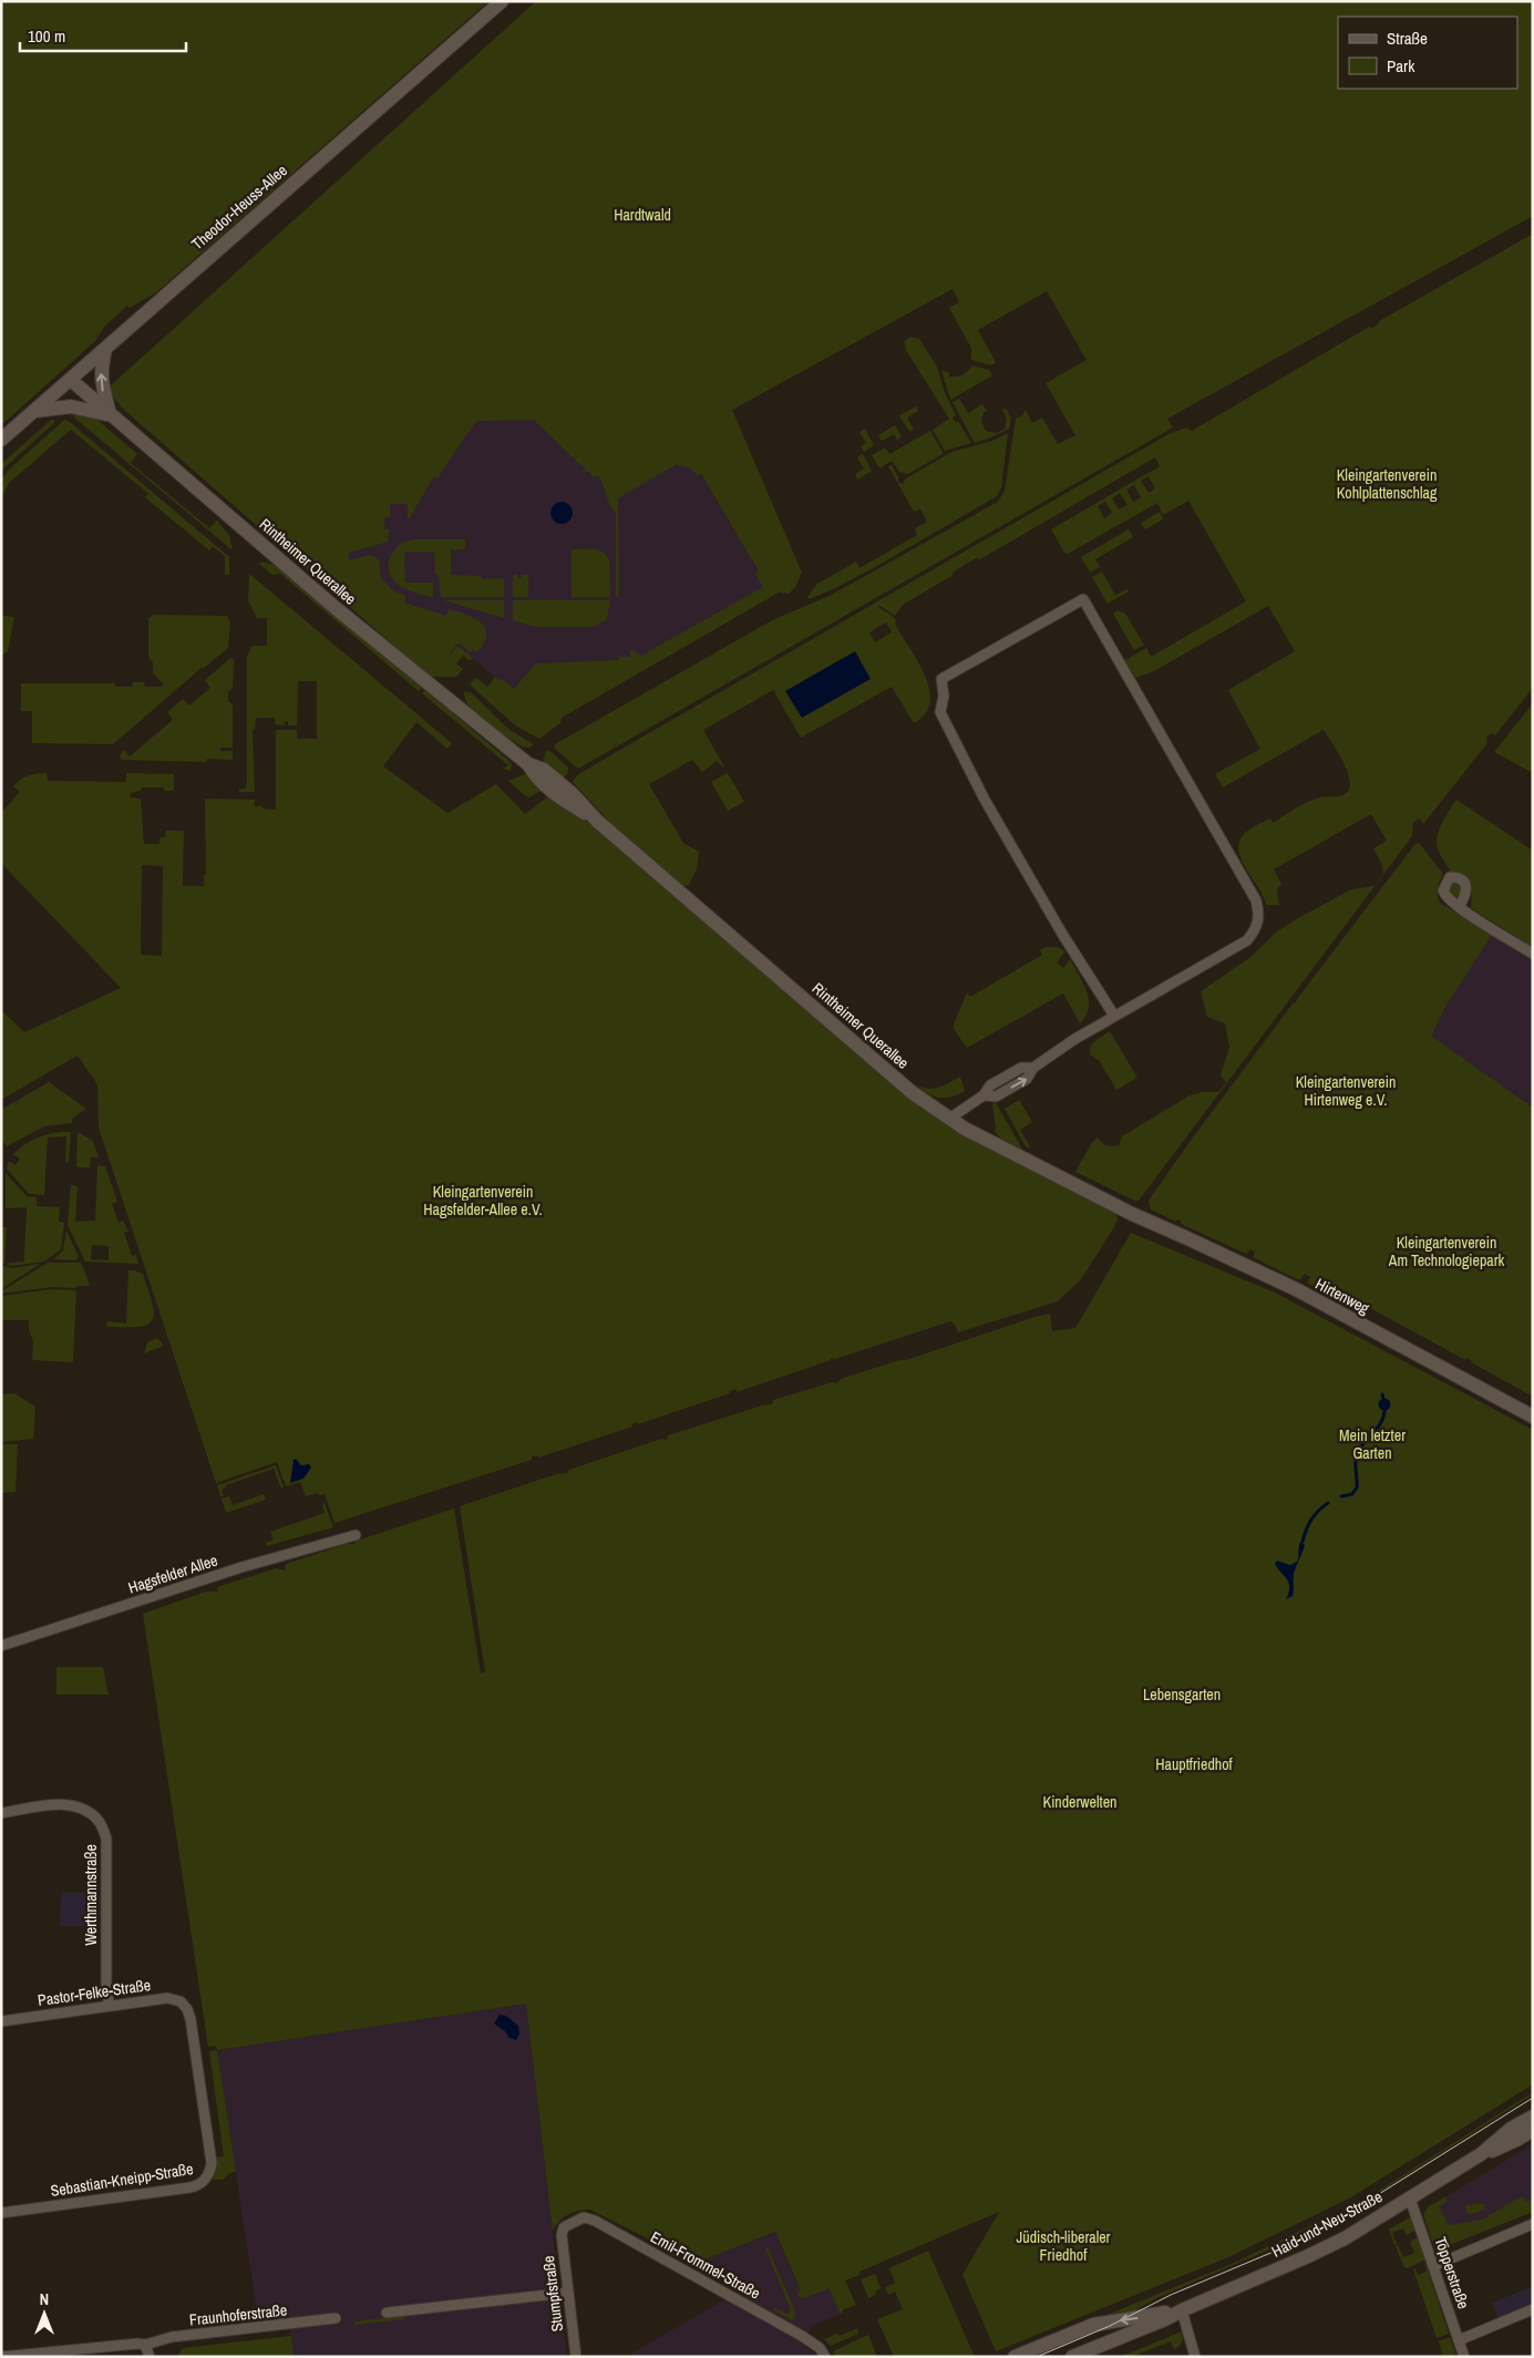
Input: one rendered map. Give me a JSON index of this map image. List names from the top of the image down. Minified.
{"streets":{"street":["Theodor-Heuss-Allee","Rintheimer Querallee","Hirtenweg","Hagsfelder Allee","Werthmannstraße","Pastor-Felke-Straße","Sebastian-Kneipp-Straße","Haid-und-Neu-Straße","Emil-Frommel-Straße","Töpperstraße","Stumpfstraße","Fraunhoferstraße"]},"crossings":[["Theodor-Heuss-Allee","Rintheimer Querallee"],["Rintheimer Querallee","Hirtenweg"],["Werthmannstraße","Pastor-Felke-Straße"],["Pastor-Felke-Straße","Sebastian-Kneipp-Straße"],["Haid-und-Neu-Straße","Töpperstraße"],["Emil-Frommel-Straße","Stumpfstraße"]],"parks":["Hardtwald","Kleingartenverein Kohlplattenschlag","Kleingartenverein Hirtenweg e.V.","Kleingartenverein Hagsfelder-Allee e.V.","Kleingartenverein Am Technologiepark","Mein letzter Garten","Lebensgarten","Hauptfriedhof","Kinderwelten","Jüdisch-liberaler Friedhof"],"legend":["Straße","Park"],"scale_bar":"100 m","north":"top"}
